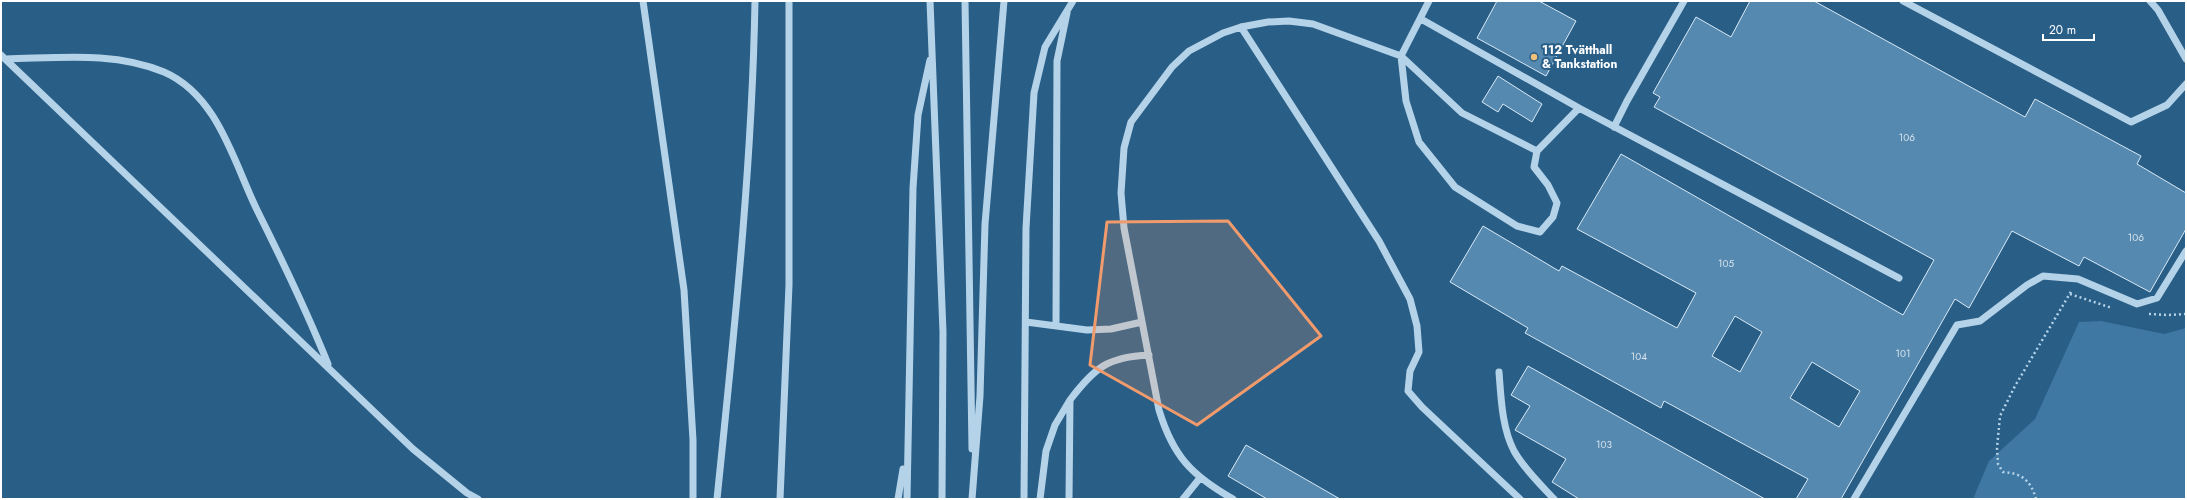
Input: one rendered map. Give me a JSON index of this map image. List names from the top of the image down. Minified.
{"places":["112 Tvätthall & Tankstation"],"house_numbers":["106","106","105","101","104","103"],"scale_bar":"20 m"}
